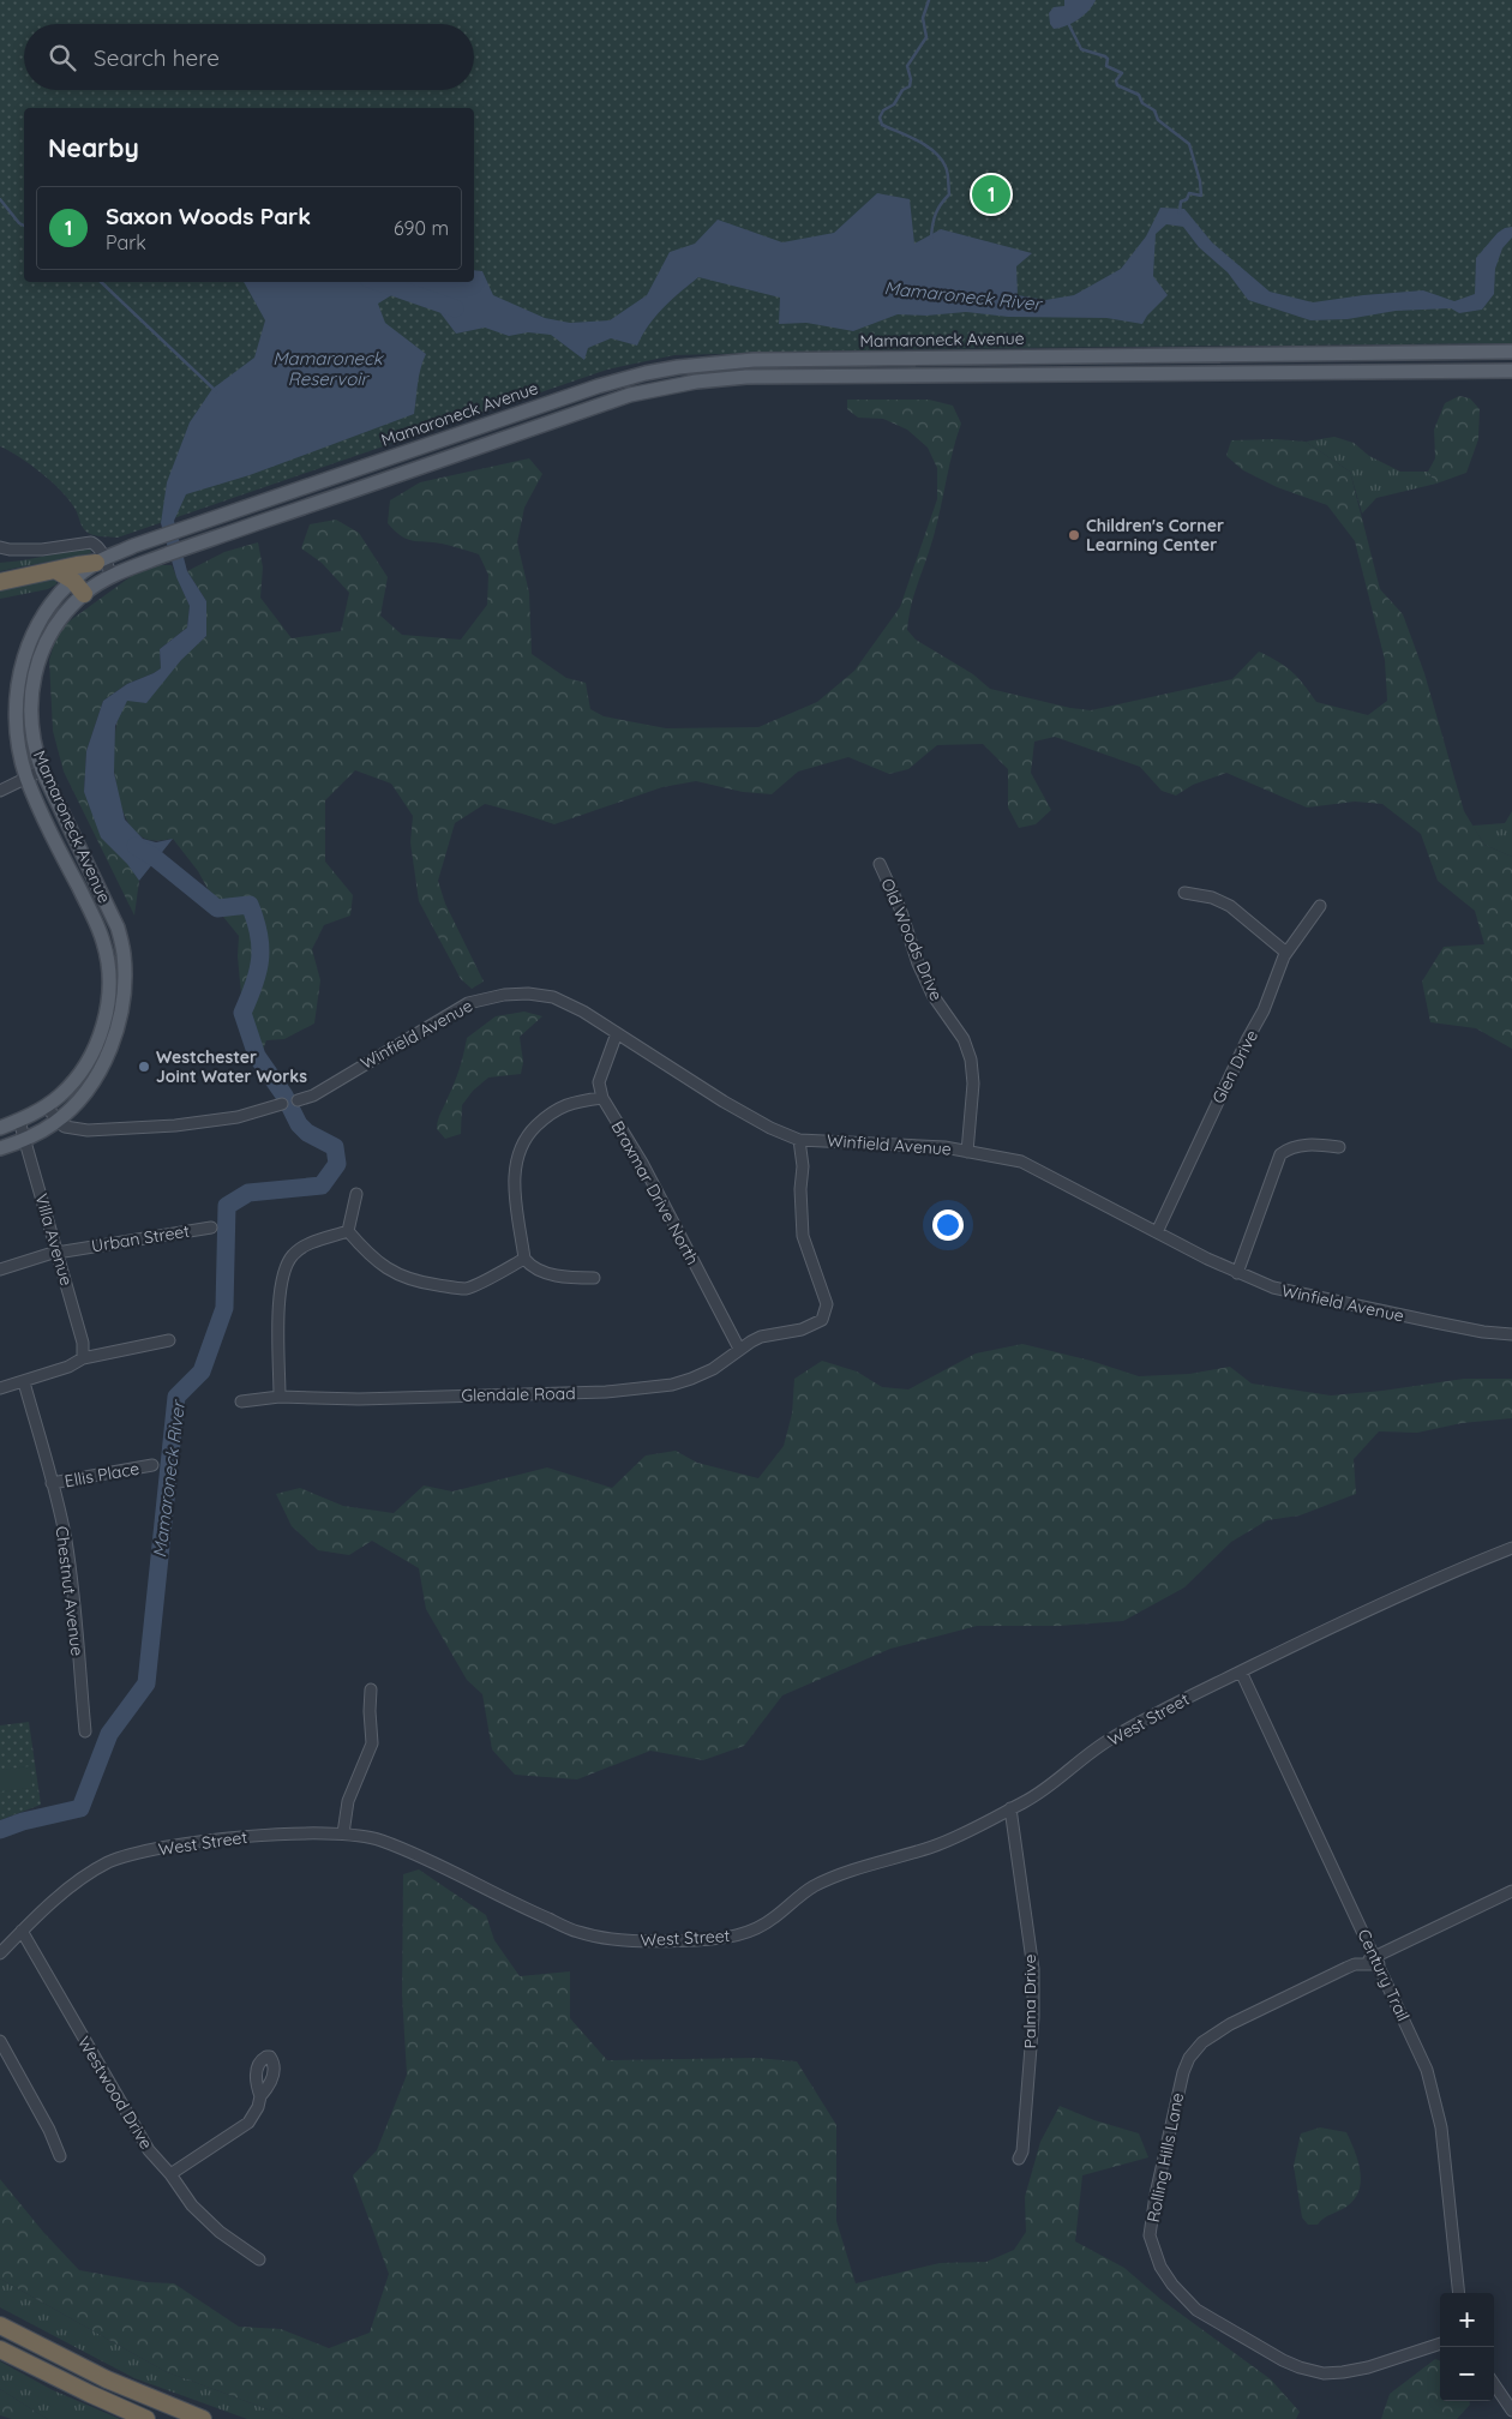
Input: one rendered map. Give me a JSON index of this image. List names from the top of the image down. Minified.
{"streets":{"main road":["Mamaroneck Avenue"],"street":["Old Woods Drive","Winfield Avenue","Glen Drive","Braxmar Drive North","Urban Street","Villa Avenue","Glendale Road","Ellis Place","Chestnut Avenue","West Street","Century Trail","Palma Drive","Westwood Drive","Rolling Hills Lane"]},"crossings":[["Mamaroneck Avenue","Villa Avenue"],["Old Woods Drive","Winfield Avenue"],["Winfield Avenue","Glen Drive"],["Winfield Avenue","Glendale Road"],["Braxmar Drive North","Glendale Road"],["Urban Street","Villa Avenue"],["Ellis Place","Chestnut Avenue"],["West Street","Century Trail"],["West Street","Palma Drive"],["West Street","Westwood Drive"],["Century Trail","Rolling Hills Lane"]],"water":["Mamaroneck River","Mamaroneck Reservoir"],"places":["Children's Corner Learning Center","Westchester Joint Water Works"],"page":{"search":"Search here","heading":"Nearby","pins":"1","list":[{"mark":"1","name":"Saxon Woods Park","note":"Park","value":"690 m"}],"map_buttons":["+","−"]}}
